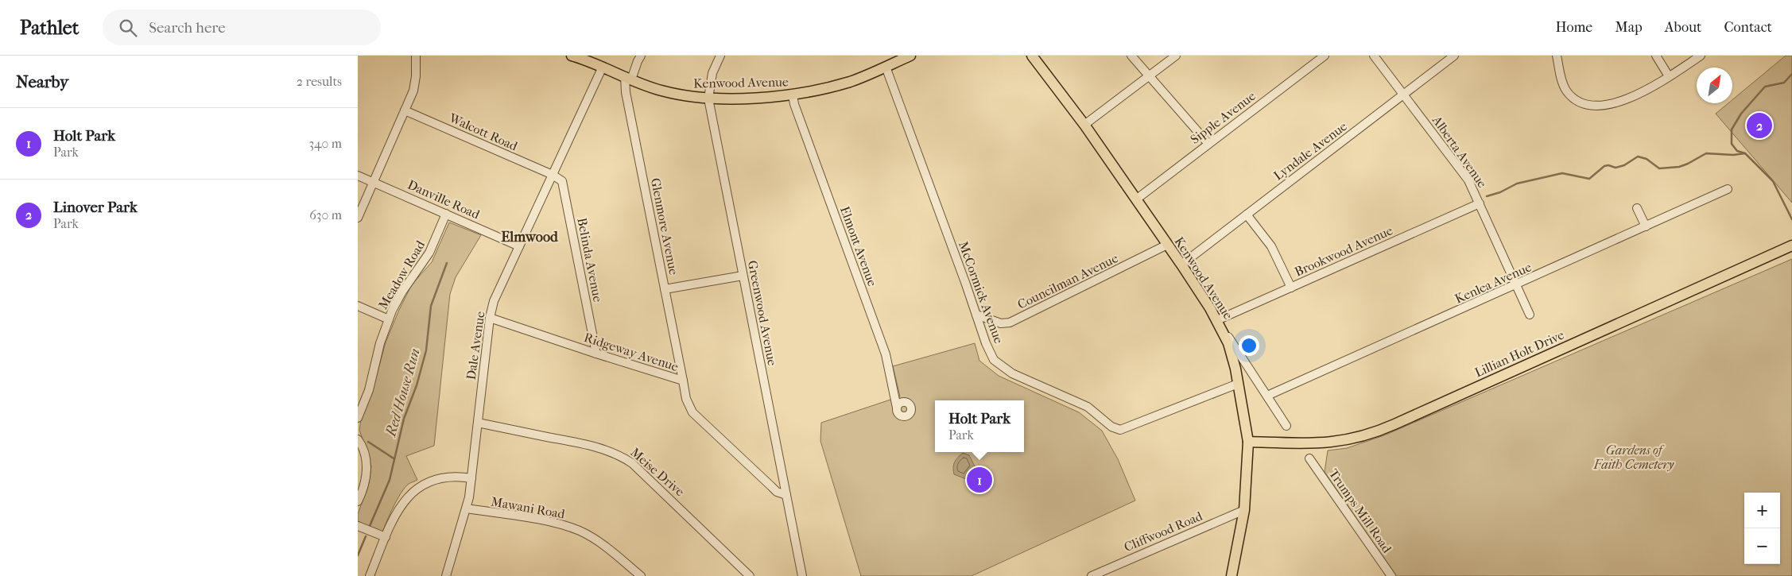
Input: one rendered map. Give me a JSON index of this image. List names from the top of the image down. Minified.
{"streets":{"main road":["Kenwood Avenue","Lillian Holt Drive"],"street":["Sipple Avenue","Walcott Road","Lyndale Avenue","Alberta Avenue","Danville Road","Glenmore Avenue","Elmont Avenue","Brookwood Avenue","Belinda Avenue","Meadow Road","Councilman Avenue","Kenlea Avenue","McCormick Avenue","Greenwood Avenue","Dale Avenue","Ridgeway Avenue","Meise Drive","Mawani Road","Trumps Mill Road","Cliffwood Road"]},"crossings":[["Kenwood Avenue","Sipple Avenue"],["Kenwood Avenue","Lyndale Avenue"],["Kenwood Avenue","Glenmore Avenue"],["Kenwood Avenue","Elmont Avenue"],["Kenwood Avenue","Brookwood Avenue"],["Kenwood Avenue","Councilman Avenue"],["Kenwood Avenue","McCormick Avenue"],["Kenwood Avenue","Greenwood Avenue"],["Kenwood Avenue","Dale Avenue"],["Kenwood Avenue","Lillian Holt Drive"],["Kenwood Avenue","Cliffwood Road"],["Walcott Road","Belinda Avenue"],["Walcott Road","Dale Avenue"],["Lyndale Avenue","Alberta Avenue"],["Alberta Avenue","Brookwood Avenue"],["Alberta Avenue","Kenlea Avenue"],["Danville Road","Meadow Road"],["Danville Road","Dale Avenue"],["Glenmore Avenue","Ridgeway Avenue"],["Belinda Avenue","Dale Avenue"],["Belinda Avenue","Ridgeway Avenue"],["Councilman Avenue","McCormick Avenue"],["Greenwood Avenue","Ridgeway Avenue"],["Dale Avenue","Ridgeway Avenue"],["Dale Avenue","Meise Drive"],["Dale Avenue","Mawani Road"]],"districts":["Elmwood"],"water":["Red House Run"],"parks":["Gardens of Faith Cemetery"],"north":"top right","page":{"header":"Pathlet","search":"Search here","nav":["Home","Map","About","Contact"],"heading":["Nearby","2 results"],"list":[{"mark":"1","name":"Holt Park","note":"Park","value":"340 m"},{"mark":"2","name":"Linover Park","note":"Park","value":"630 m"}],"pins":["2","1"],"popup":["Holt Park","Park"],"map_buttons":["+","−"]}}
